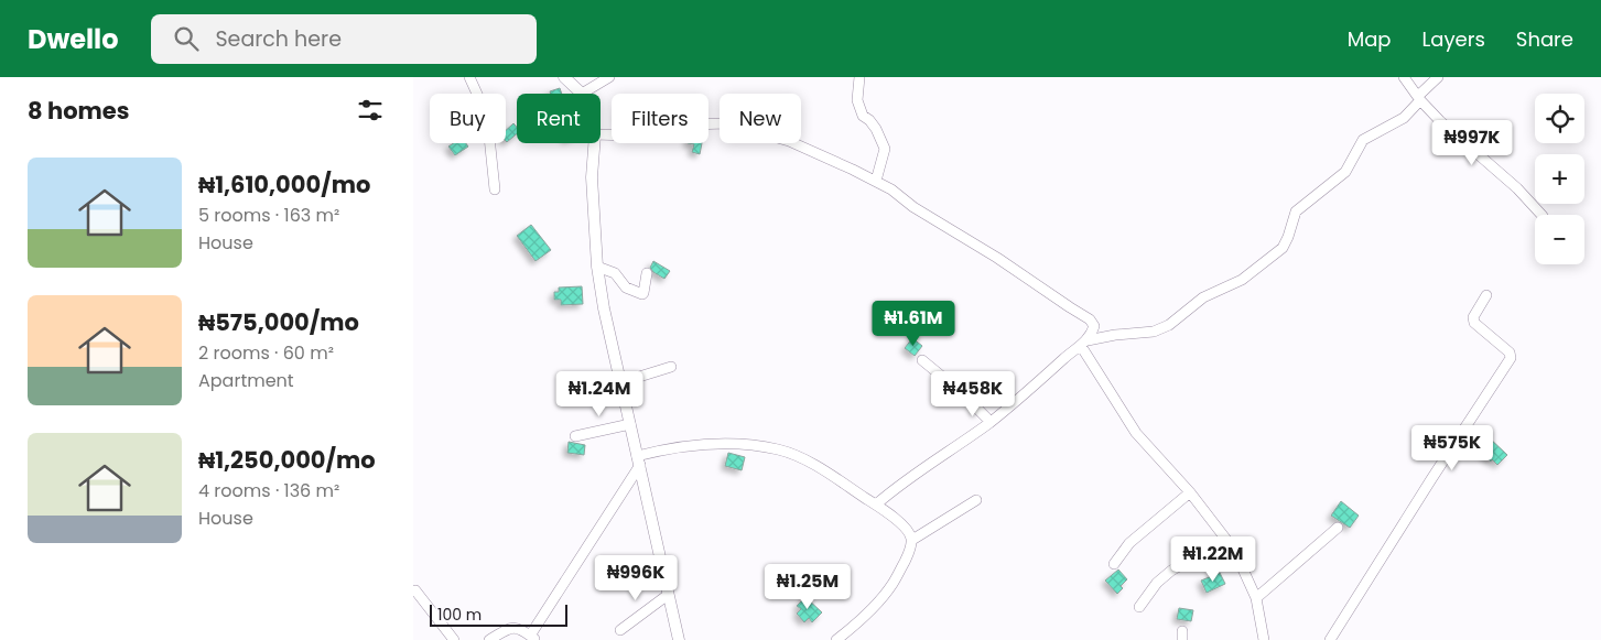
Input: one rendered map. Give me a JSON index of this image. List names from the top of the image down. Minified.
{"scale_bar":"100 m","page":{"header":"Dwello","search":"Search here","nav":["Map","Layers","Share"],"heading":"8 homes","map_buttons":["+","−"],"chip":["Buy","Rent","Filters","New"],"price":["₦997K","₦1.61M","₦1.24M","₦458K","₦575K","₦1.22M","₦996K","₦1.25M"],"list":[{"name":"₦1,610,000/mo","note":"5 rooms · 163 m² · House"},{"name":"₦575,000/mo","note":"2 rooms · 60 m² · Apartment"},{"name":"₦1,250,000/mo","note":"4 rooms · 136 m² · House"}],"scale":"100 m"}}
